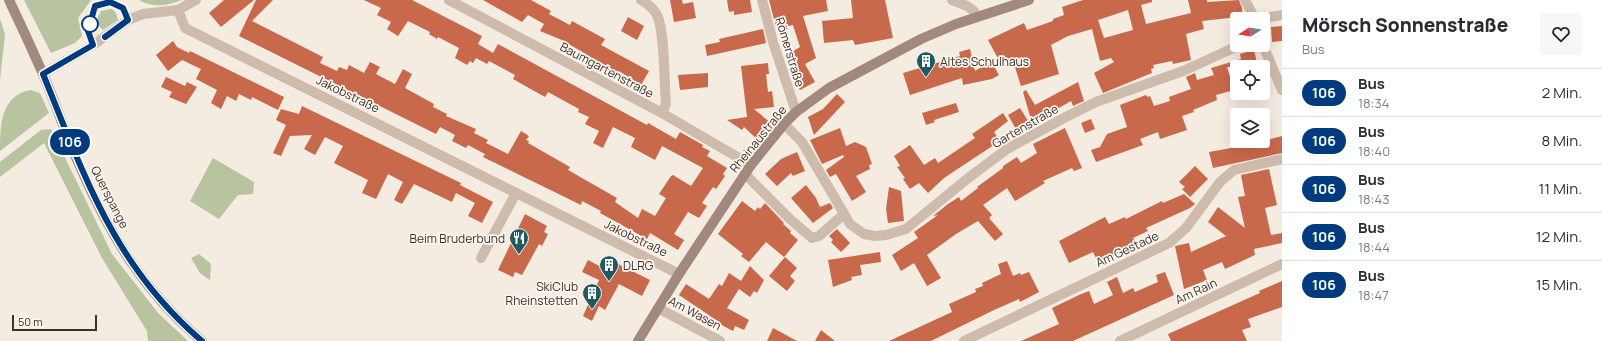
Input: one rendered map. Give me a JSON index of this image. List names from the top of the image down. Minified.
{"streets":{"street":["Römerstraße","Baumgartenstraße","Jakobstraße","Gartenstraße","Rheinaustraße","Querspange","Am Gestade","Am Rain","Am Wasen"]},"crossings":[["Römerstraße","Rheinaustraße"],["Baumgartenstraße","Rheinaustraße"],["Jakobstraße","Rheinaustraße"],["Gartenstraße","Rheinaustraße"],["Rheinaustraße","Am Wasen"]],"places":{"building":["Altes Schulhaus","DLRG","SkiClub Rheinstetten"],"restaurant":["Beim Bruderbund"]},"lines":["bus line 106"],"scale_bar":"50 m","north":"left","page":{"on_map":"106","heading":["Mörsch Sonnenstraße","Bus"],"list":[{"mark":"106","name":"Bus","note":"18:34","value":"2 Min."},{"mark":"106","name":"Bus","note":"18:40","value":"8 Min."},{"mark":"106","name":"Bus","note":"18:43","value":"11 Min."},{"mark":"106","name":"Bus","note":"18:44","value":"12 Min."},{"mark":"106","name":"Bus","note":"18:47","value":"15 Min."}],"scale":"50 m"}}
